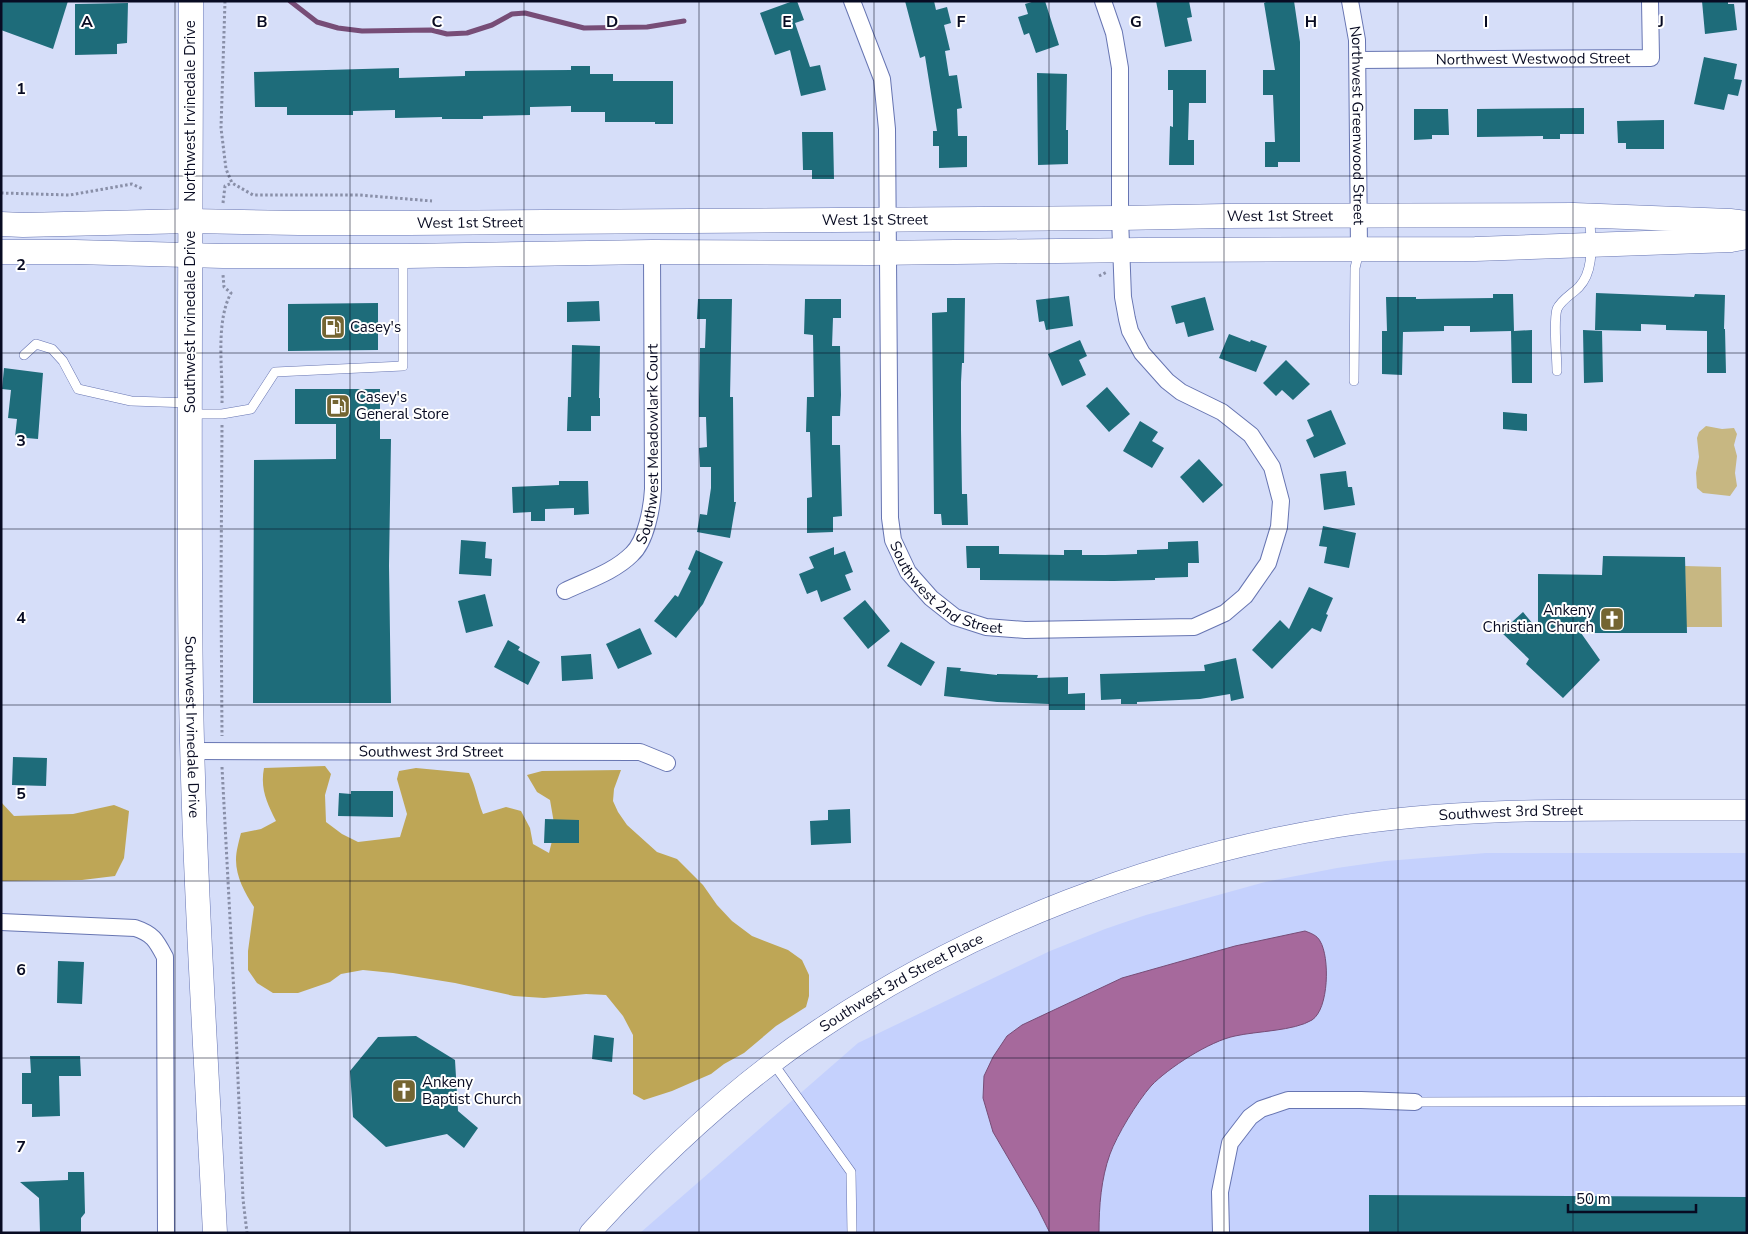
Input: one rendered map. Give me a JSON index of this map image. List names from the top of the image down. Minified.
{"streets":{"main road":["Northwest Irvinedale Drive","West 1st Street","Southwest Irvinedale Drive"],"street":["Northwest Westwood Street","Northwest Greenwood Street","Southwest Meadowlark Court","Southwest 2nd Street","Southwest 3rd Street","Southwest 3rd Street Place"]},"crossings":[["Northwest Westwood Street","Northwest Greenwood Street"],["Northwest Irvinedale Drive","West 1st Street"],["Northwest Irvinedale Drive","Southwest Irvinedale Drive"],["Northwest Greenwood Street","West 1st Street"],["West 1st Street","Southwest Irvinedale Drive"],["West 1st Street","Southwest 2nd Street"],["Southwest Irvinedale Drive","Southwest 3rd Street"],["Southwest 3rd Street","Southwest 3rd Street Place"]],"places":{"fuel station":["Casey's","Casey's General Store"],"church":["Ankeny Christian Church","Ankeny Baptist Church"]},"scale_bar":"50 m","grid":{"columns":["A","B","C","D","E","F","G","H","I","J"],"rows":["1","2","3","4","5","6","7"]}}
